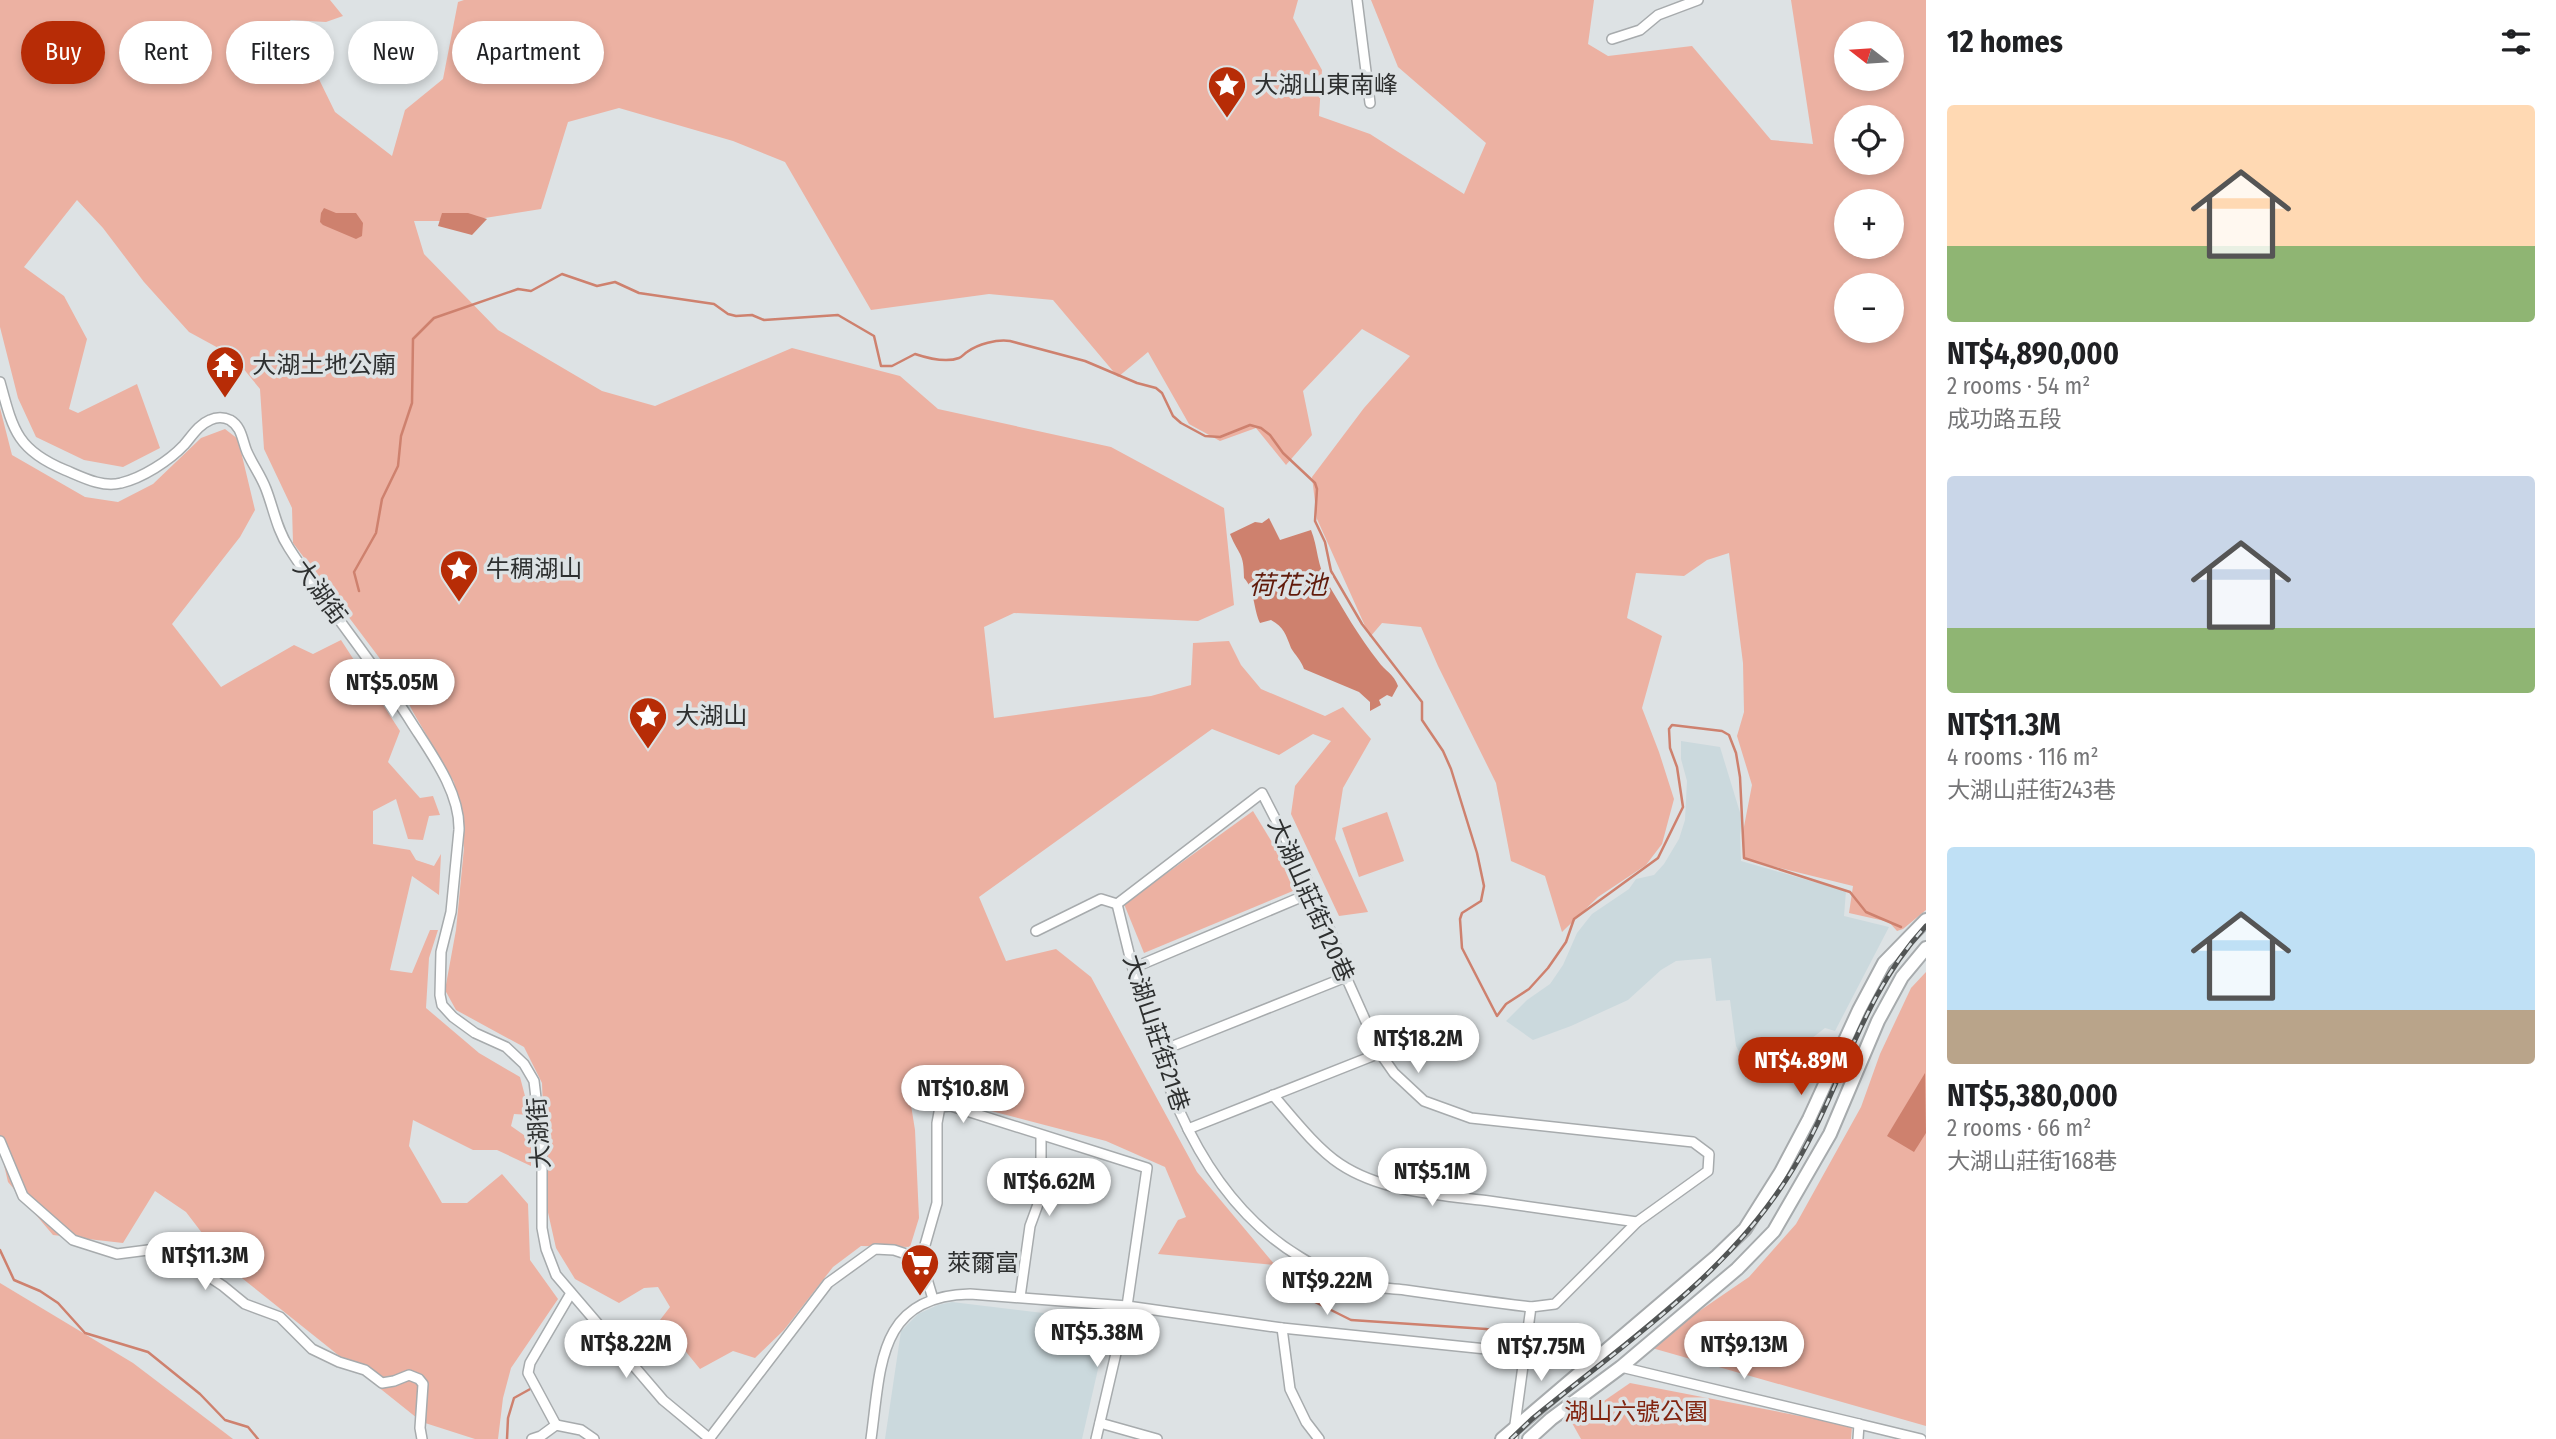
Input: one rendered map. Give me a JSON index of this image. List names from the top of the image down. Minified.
{"streets":{"street":["大湖街","大湖山莊街120巷","大湖山莊街21巷"]},"crossings":[["大湖山莊街120巷","大湖山莊街21巷"]],"water":["荷花池"],"parks":["湖山六號公園"],"places":{"place":["大湖山東南峰","牛稠湖山","大湖山"],"temple":["大湖土地公廟"],"supermarket":["萊爾富"]},"north":"left","page":{"heading":"12 homes","map_buttons":["+","−"],"chip":["Buy","Rent","Filters","New","Apartment"],"list":[{"name":"NT$4,890,000","note":"2 rooms · 54 m² · 成功路五段"},{"name":"NT$11.3M","note":"4 rooms · 116 m² · 大湖山莊街243巷"},{"name":"NT$5,380,000","note":"2 rooms · 66 m² · 大湖山莊街168巷"}],"price":["NT$5.05M","NT$18.2M","NT$4.89M","NT$10.8M","NT$5.1M","NT$6.62M","NT$11.3M","NT$9.22M","NT$5.38M","NT$8.22M","NT$9.13M","NT$7.75M"]}}
